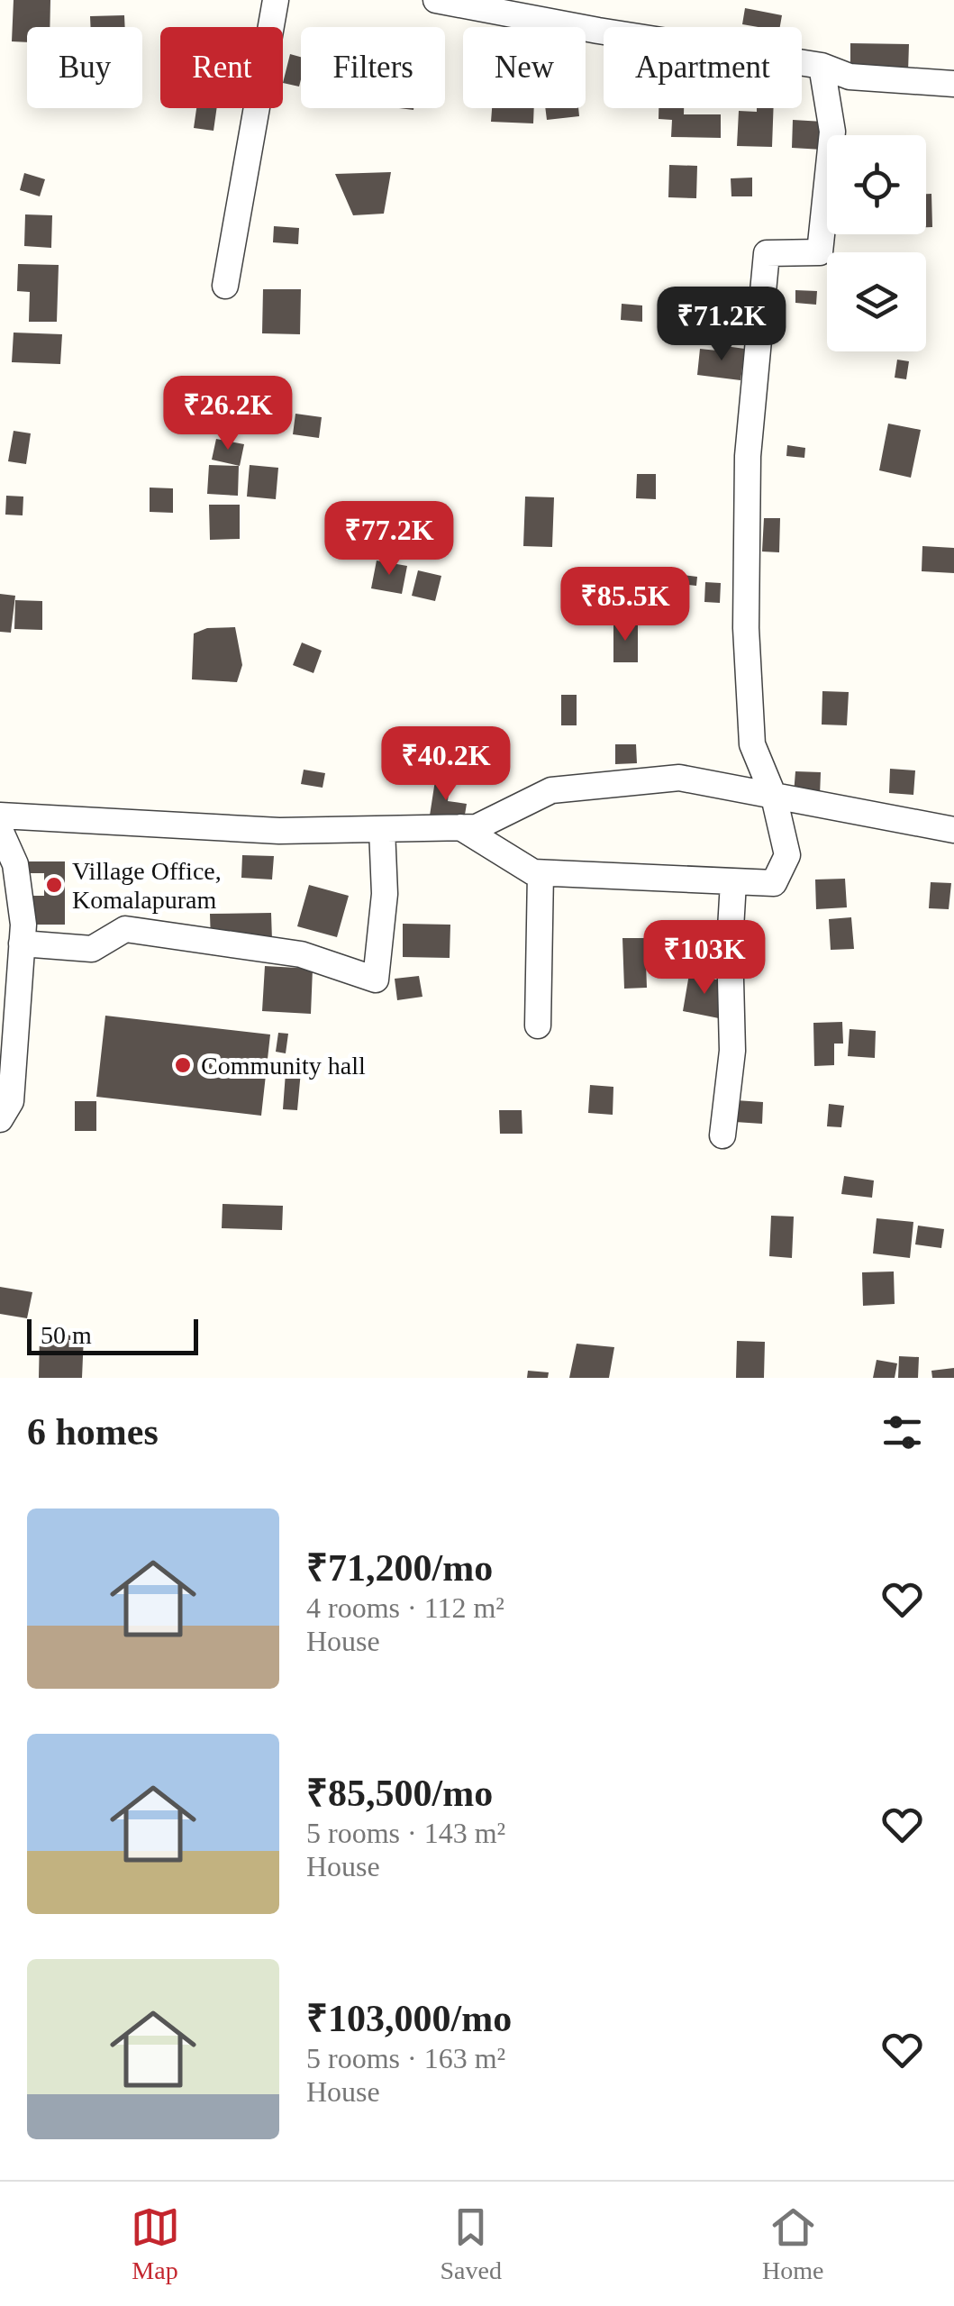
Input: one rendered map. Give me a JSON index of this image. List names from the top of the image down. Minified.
{"places":["Village Office, Komalapuram","Community hall"],"scale_bar":"50 m","page":{"chip":["Buy","Rent","Filters","New","Apartment"],"price":["₹71.2K","₹26.2K","₹77.2K","₹85.5K","₹40.2K","₹103K"],"scale":"50 m","heading":"6 homes","list":[{"name":"₹71,200/mo","note":"4 rooms · 112 m² · House"},{"name":"₹85,500/mo","note":"5 rooms · 143 m² · House"},{"name":"₹103,000/mo","note":"5 rooms · 163 m² · House"}],"tabs":["Map","Saved","Home"]}}
